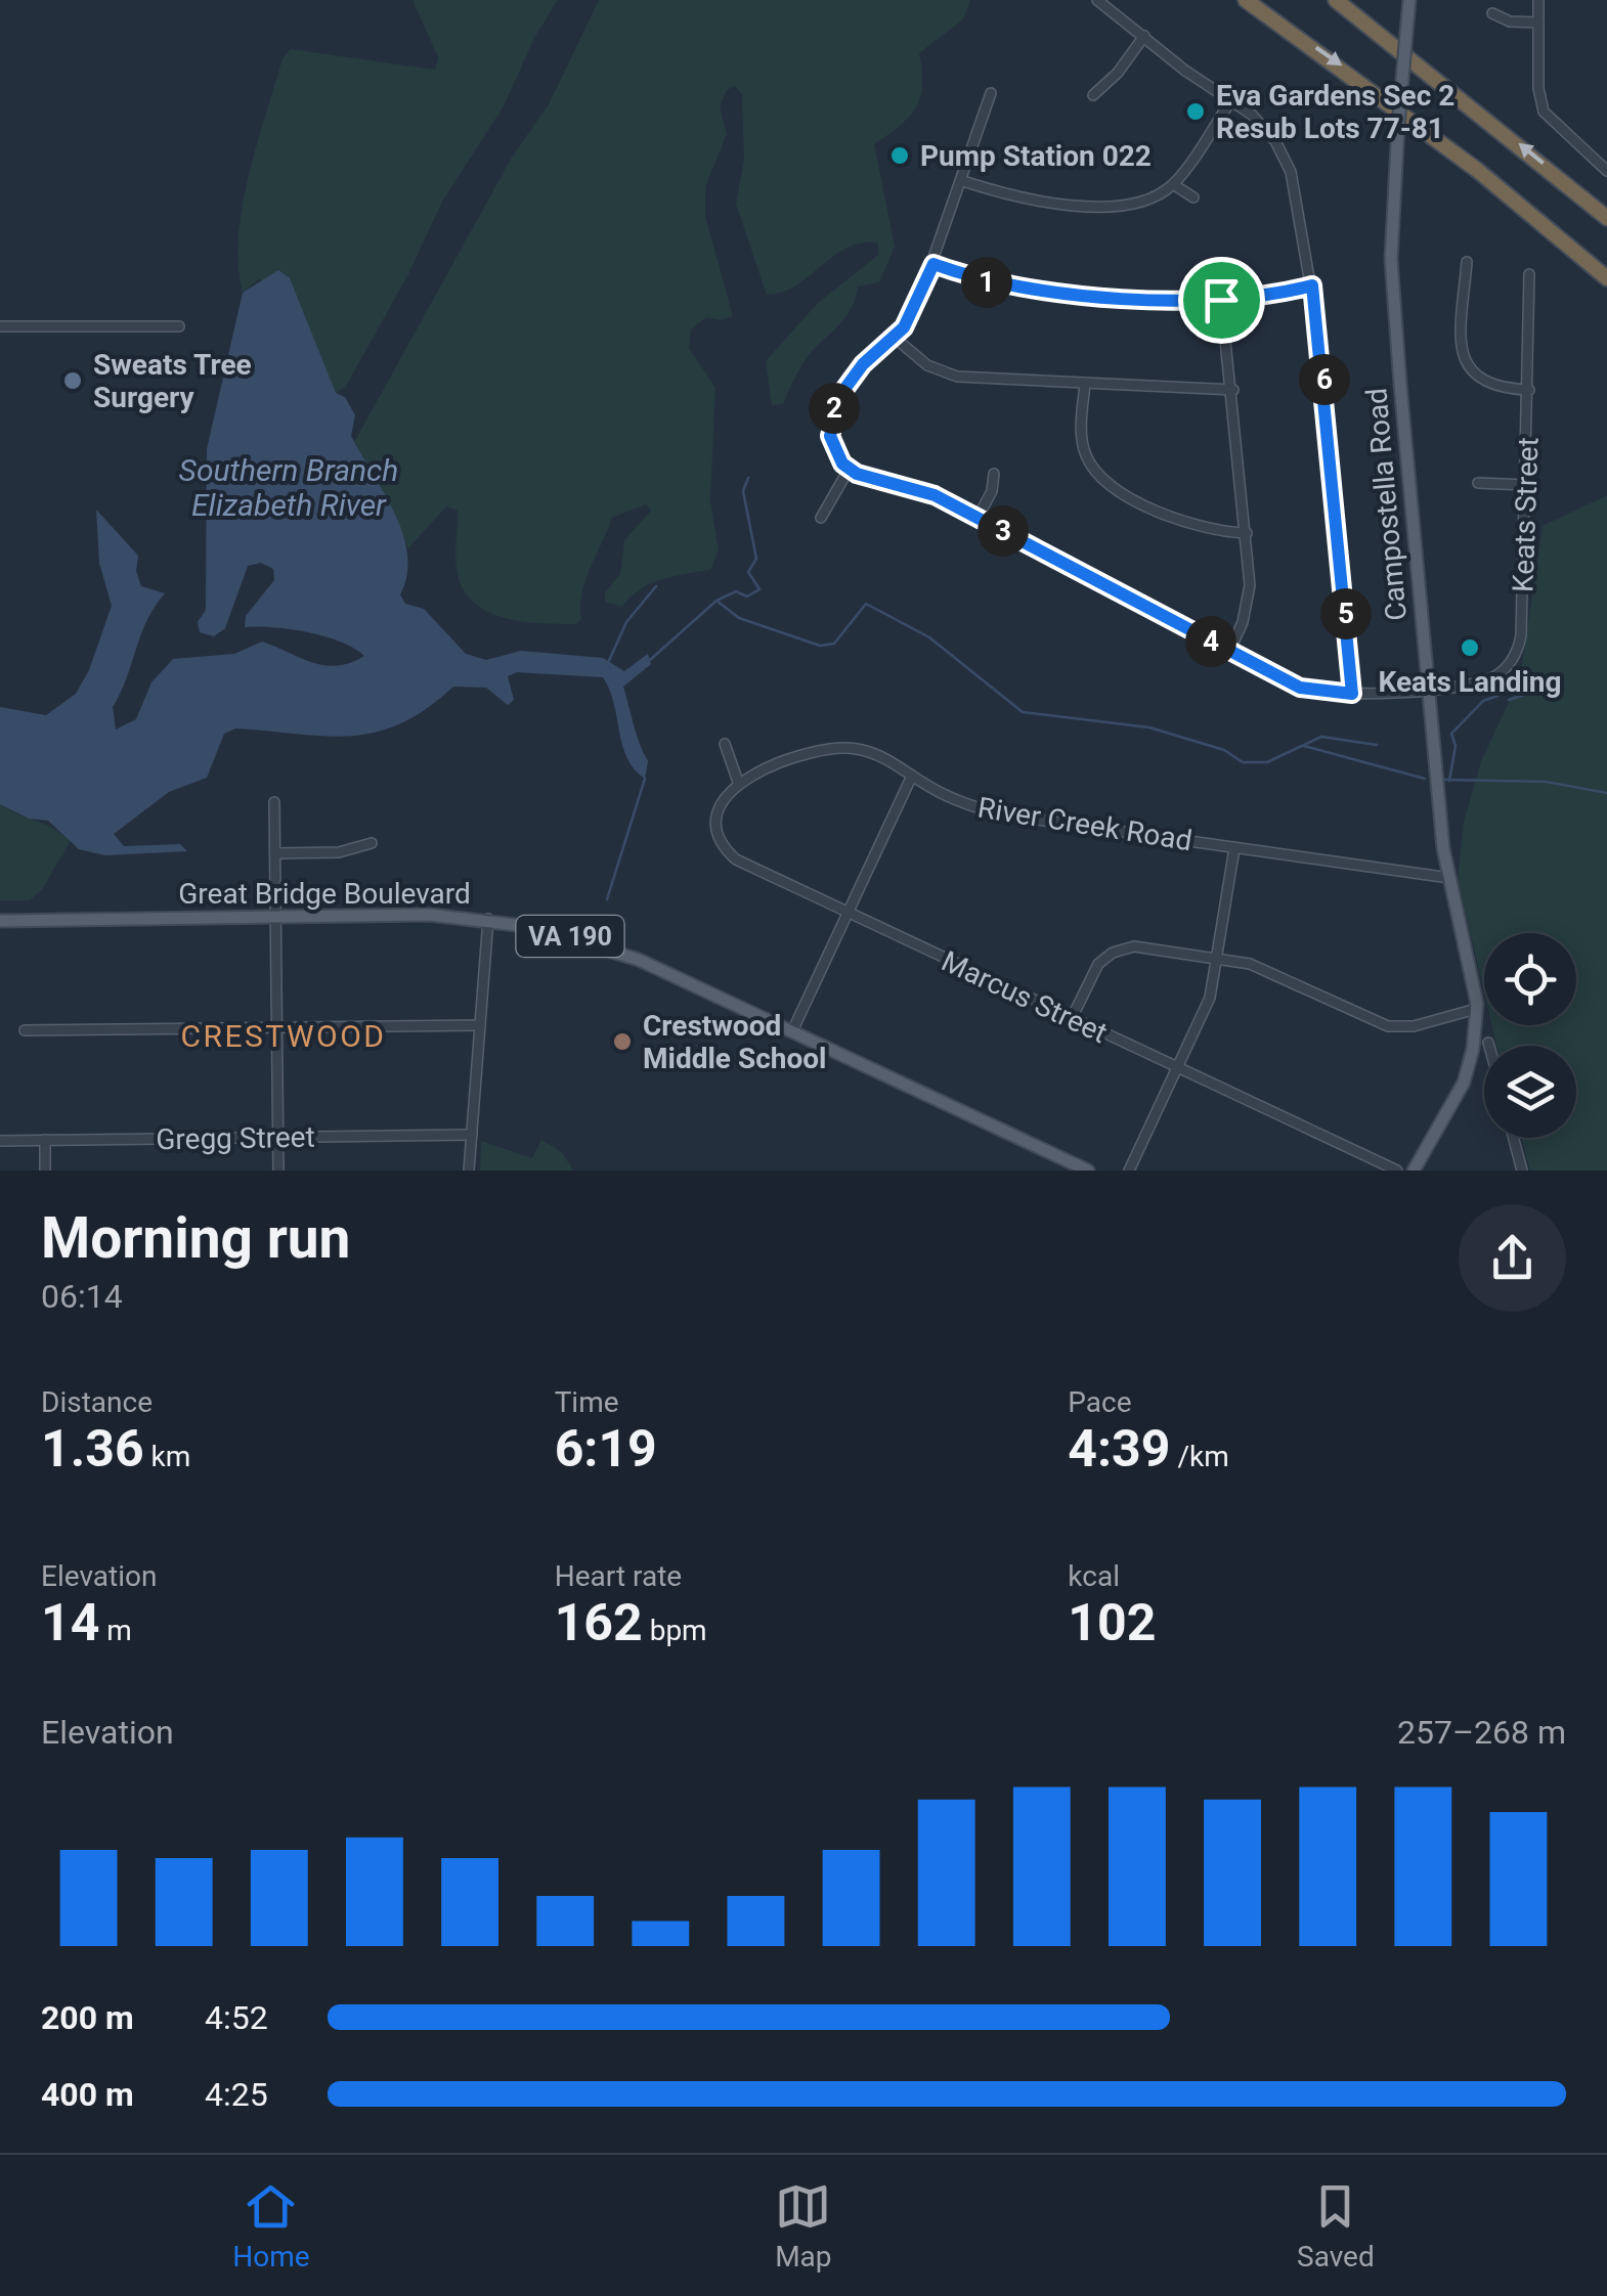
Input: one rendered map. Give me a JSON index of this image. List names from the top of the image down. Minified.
{"streets":{"main road":["Campostella Road","Great Bridge Boulevard","VA 190"],"street":["Keats Street","River Creek Road","Marcus Street","Gregg Street"]},"crossings":[["Campostella Road","Keats Street"],["Campostella Road","River Creek Road"],["River Creek Road","Marcus Street"]],"districts":["CRESTWOOD"],"water":["Southern Branch Elizabeth River"],"places":["Eva Gardens Sec 2 Resub Lots 77-81","Pump Station 022","Sweats Tree Surgery","Keats Landing","Crestwood Middle School"],"page":{"pins":["1","6","2","3","5","4"],"heading":["Morning run","06:14"],"stats":[["Distance","1.36 km"],["Time","6:19"],["Pace","4:39 /km"],["Elevation","14 m"],["Heart rate","162 bpm"],["kcal","102"]],"chart":["Elevation","257–268 m"],"list":[{"name":"200 m","note":"4:52"},{"name":"400 m","note":"4:25"}],"tabs":["Home","Map","Saved"]}}
